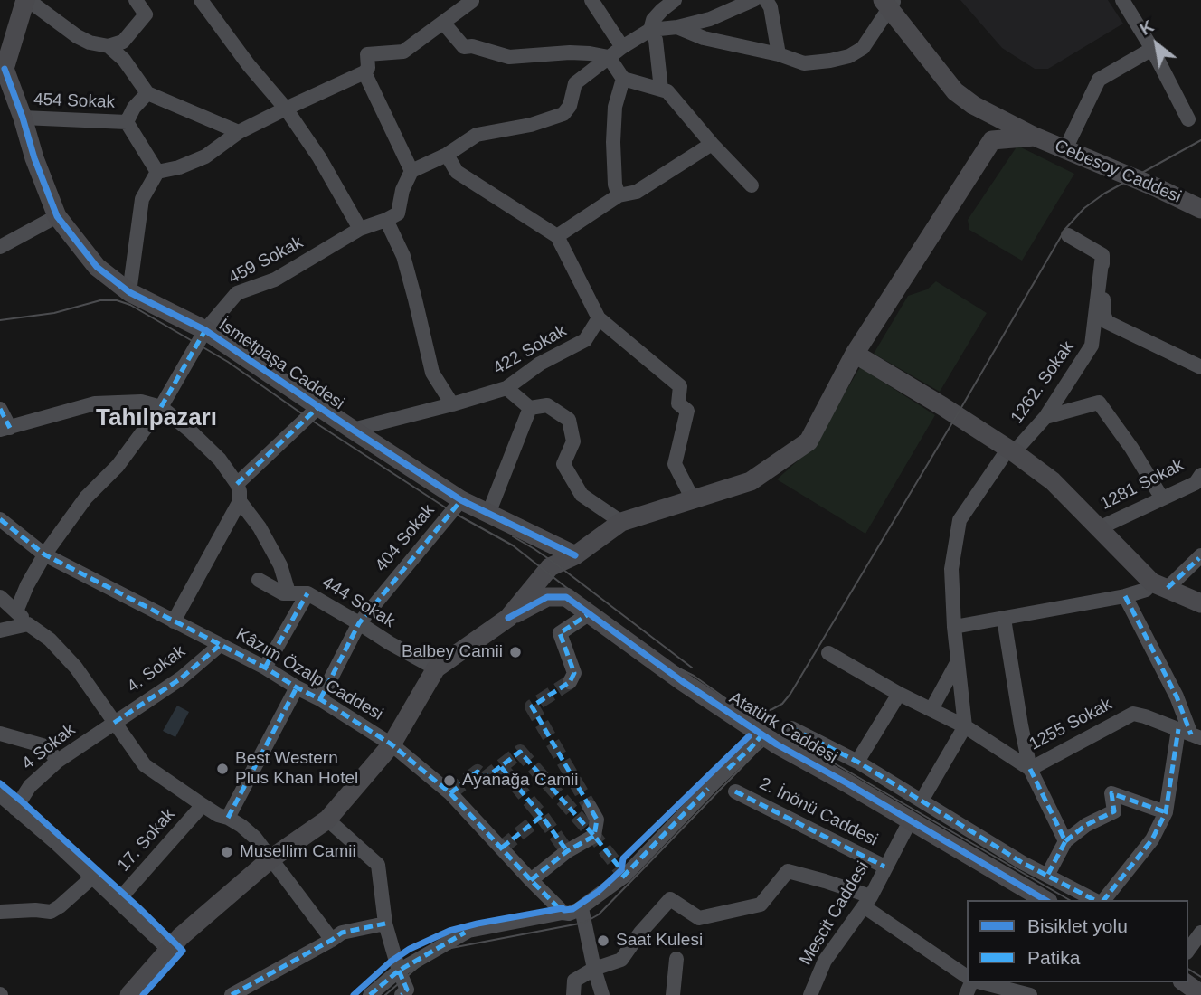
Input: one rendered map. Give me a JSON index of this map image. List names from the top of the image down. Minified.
{"streets":{"street":["454 Sokak","Cebesoy Caddesi","459 Sokak","422 Sokak","İsmetpaşa Caddesi","1262. Sokak","1281 Sokak","404 Sokak","444 Sokak","4. Sokak","Kâzım Özalp Caddesi","1255 Sokak","Atatürk Caddesi","4 Sokak","2. İnönü Caddesi","17. Sokak","Mescit Caddesi"]},"crossings":[["454 Sokak","İsmetpaşa Caddesi"],["459 Sokak","İsmetpaşa Caddesi"],["459 Sokak","Kâzım Özalp Caddesi"],["422 Sokak","İsmetpaşa Caddesi"],["İsmetpaşa Caddesi","404 Sokak"],["404 Sokak","444 Sokak"],["404 Sokak","Kâzım Özalp Caddesi"],["4. Sokak","Kâzım Özalp Caddesi"],["4. Sokak","4 Sokak"],["Atatürk Caddesi","Mescit Caddesi"],["2. İnönü Caddesi","Mescit Caddesi"]],"districts":["Tahılpazarı"],"places":["Balbey Camii","Best Western Plus Khan Hotel","Ayanağa Camii","Musellim Camii","Saat Kulesi"],"legend":["Bisiklet yolu","Patika"],"north":"top left"}
